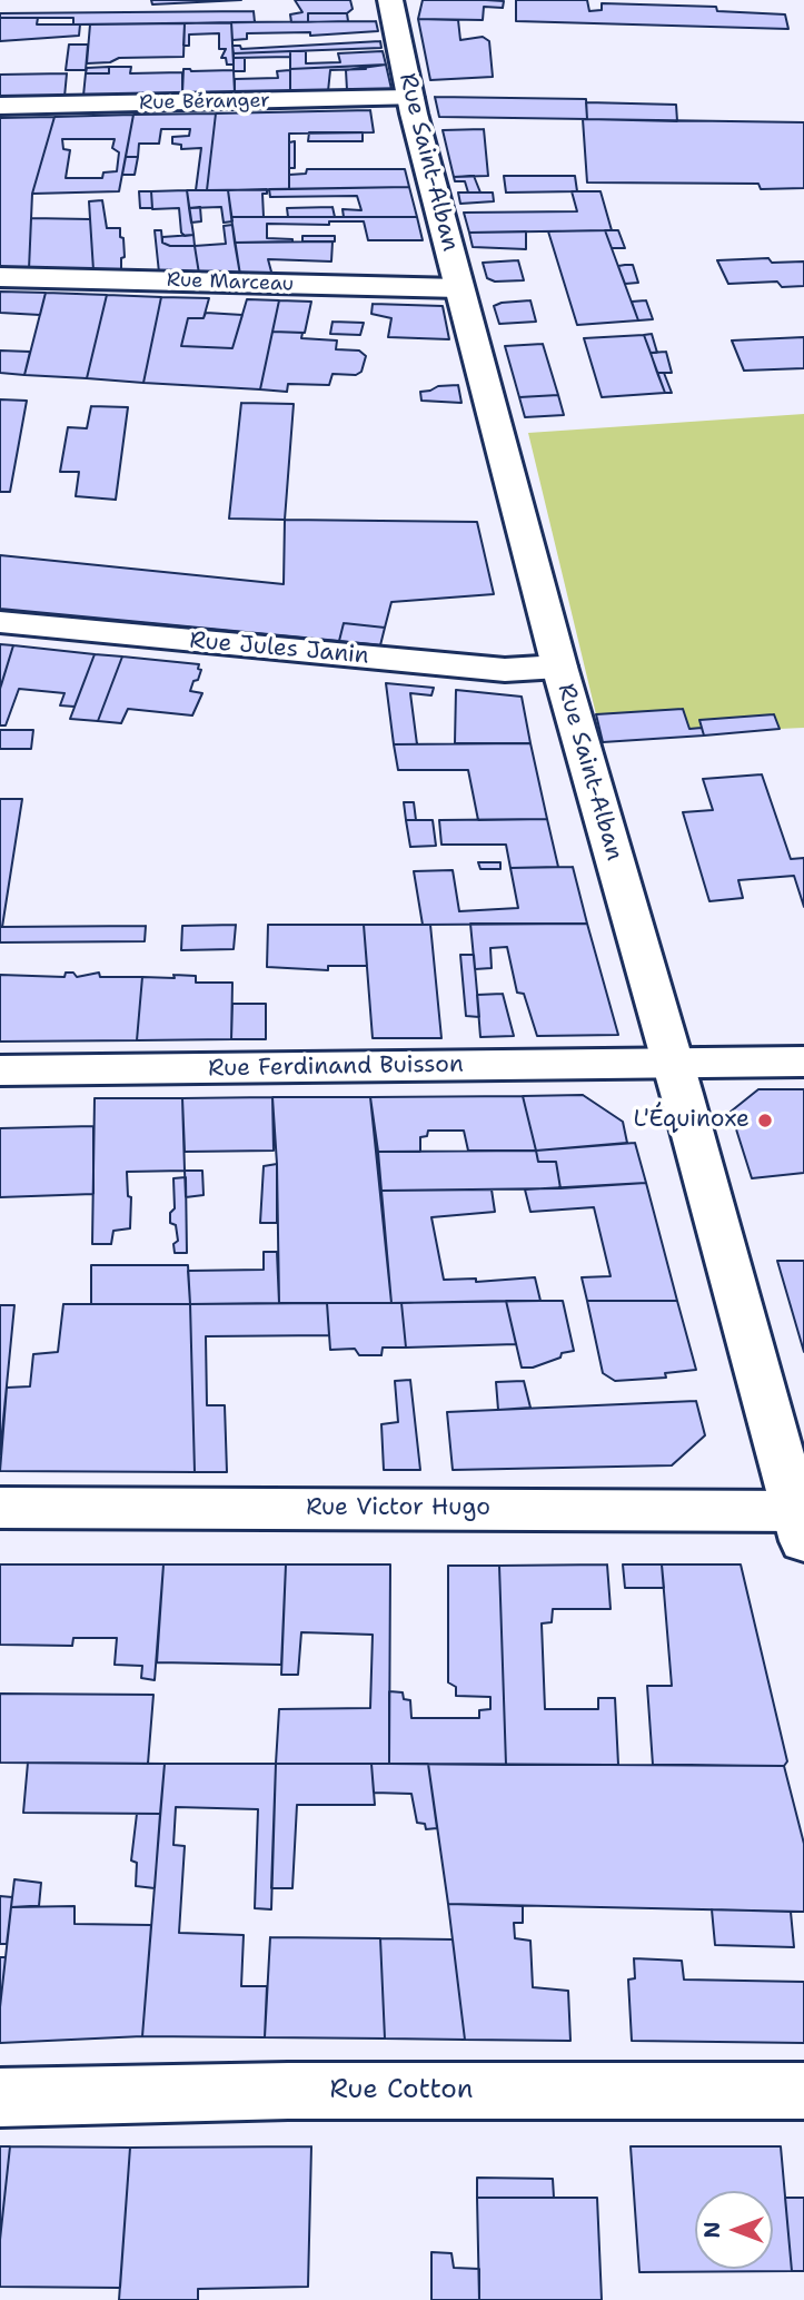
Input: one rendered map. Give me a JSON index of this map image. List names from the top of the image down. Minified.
{"streets":{"street":["Rue Béranger","Rue Saint-Alban","Rue Marceau","Rue Jules Janin","Rue Ferdinand Buisson","Rue Victor Hugo","Rue Cotton"]},"crossings":[["Rue Béranger","Rue Saint-Alban"],["Rue Saint-Alban","Rue Marceau"],["Rue Saint-Alban","Rue Jules Janin"],["Rue Saint-Alban","Rue Ferdinand Buisson"],["Rue Saint-Alban","Rue Victor Hugo"]],"places":["L'Équinoxe"],"north":"left"}
